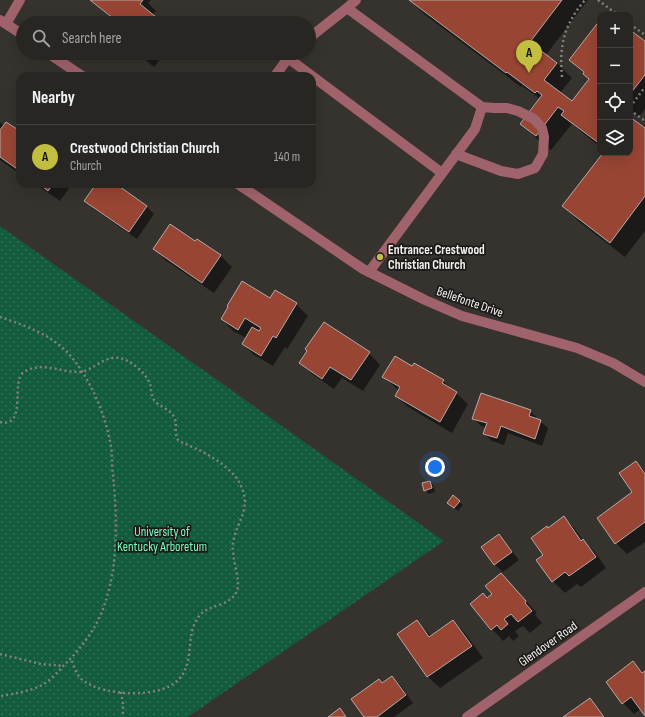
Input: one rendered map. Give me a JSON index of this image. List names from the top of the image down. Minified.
{"streets":{"street":["Bellefonte Drive","Glendover Road"]},"parks":["University of Kentucky Arboretum"],"places":["Entrance: Crestwood Christian Church"],"page":{"map_buttons":["+","−"],"search":"Search here","pins":"A","heading":"Nearby","list":[{"mark":"A","name":"Crestwood Christian Church","note":"Church","value":"140 m"}]}}
